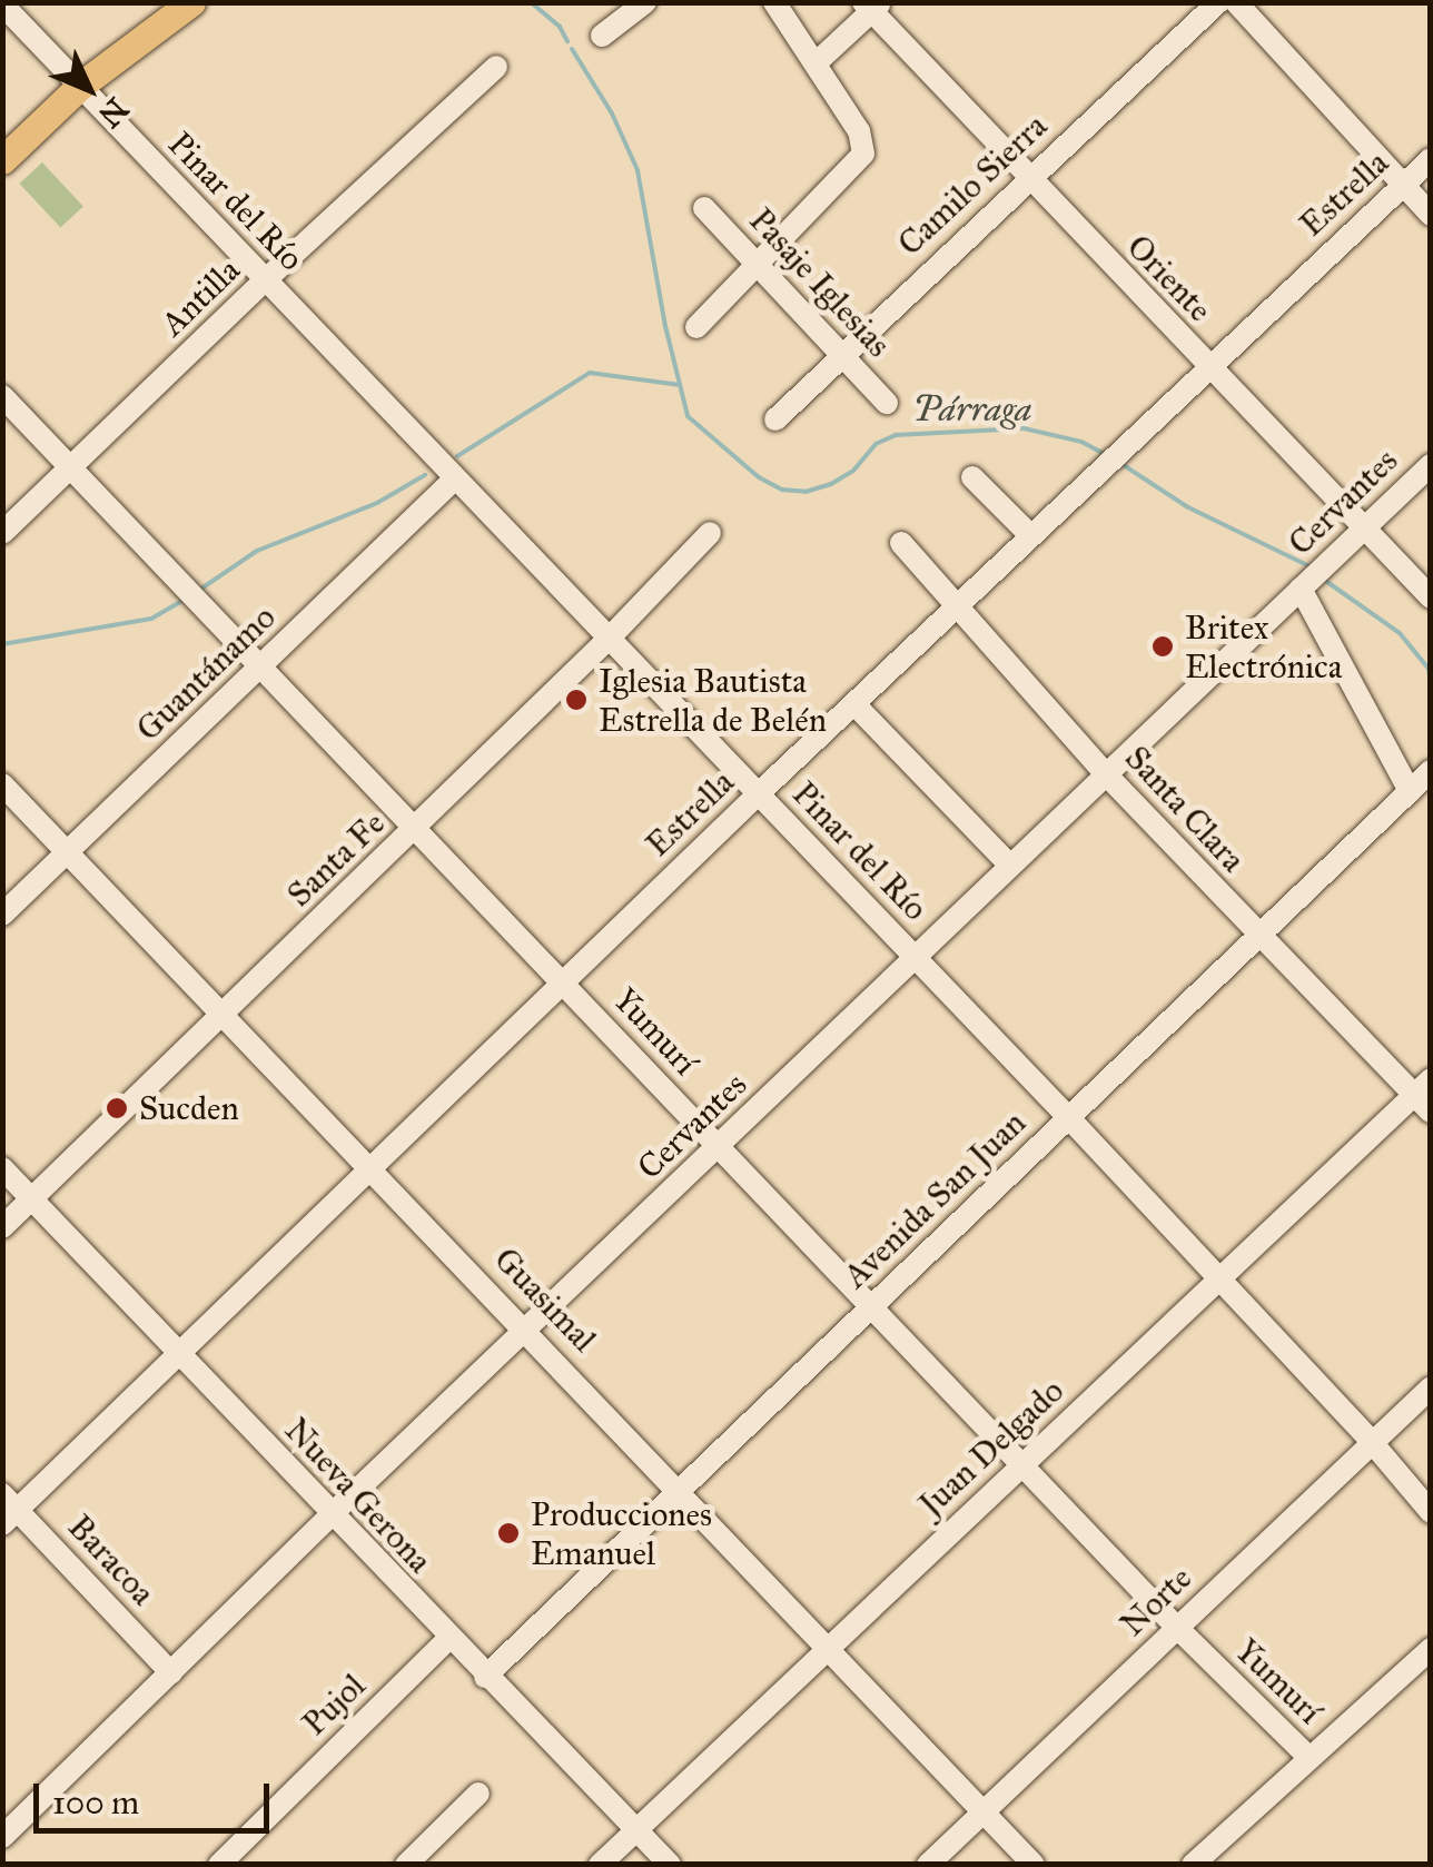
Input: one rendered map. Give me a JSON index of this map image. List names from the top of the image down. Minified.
{"streets":{"street":["Camilo Sierra","Estrella","Pinar del Río","Oriente","Pasaje Iglesias","Antilla","Cervantes","Guantánamo","Santa Clara","Santa Fe","Yumurí","Avenida San Juan","Guasimal","Juan Delgado","Nueva Gerona","Baracoa","Norte","Pujol"]},"crossings":[["Camilo Sierra","Oriente"],["Camilo Sierra","Pasaje Iglesias"],["Estrella","Pinar del Río"],["Estrella","Oriente"],["Estrella","Santa Clara"],["Estrella","Yumurí"],["Estrella","Guasimal"],["Estrella","Nueva Gerona"],["Estrella","Baracoa"],["Pinar del Río","Antilla"],["Pinar del Río","Cervantes"],["Pinar del Río","Guantánamo"],["Pinar del Río","Santa Fe"],["Pinar del Río","Avenida San Juan"],["Pinar del Río","Juan Delgado"],["Pinar del Río","Norte"],["Oriente","Cervantes"],["Antilla","Yumurí"],["Cervantes","Santa Clara"],["Cervantes","Yumurí"],["Cervantes","Guasimal"],["Cervantes","Nueva Gerona"],["Cervantes","Baracoa"],["Guantánamo","Yumurí"],["Guantánamo","Guasimal"],["Santa Clara","Avenida San Juan"],["Santa Clara","Juan Delgado"],["Santa Fe","Yumurí"],["Santa Fe","Guasimal"],["Santa Fe","Nueva Gerona"],["Yumurí","Avenida San Juan"],["Yumurí","Juan Delgado"],["Yumurí","Norte"],["Avenida San Juan","Guasimal"],["Avenida San Juan","Nueva Gerona"],["Guasimal","Juan Delgado"],["Guasimal","Norte"],["Juan Delgado","Nueva Gerona"],["Nueva Gerona","Pujol"]],"water":["Párraga"],"places":["Britex Electrónica","Iglesia Bautista Estrella de Belén","Sucden","Producciones Emanuel"],"scale_bar":"100 m","north":"bottom right"}
